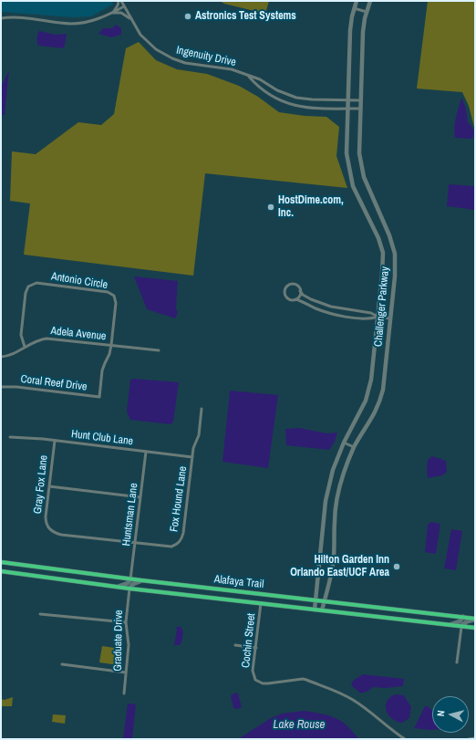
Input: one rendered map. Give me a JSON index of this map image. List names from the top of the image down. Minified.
{"streets":{"main road":["Challenger Parkway","Alafaya Trail"],"street":["Ingenuity Drive","Antonio Circle","Adela Avenue","Coral Reef Drive","Hunt Club Lane","Gray Fox Lane","Fox Hound Lane","Huntsman Lane","Graduate Drive","Cochin Street"]},"crossings":[["Ingenuity Drive","Challenger Parkway"],["Antonio Circle","Adela Avenue"],["Antonio Circle","Coral Reef Drive"],["Challenger Parkway","Alafaya Trail"],["Hunt Club Lane","Gray Fox Lane"],["Hunt Club Lane","Fox Hound Lane"],["Hunt Club Lane","Huntsman Lane"],["Gray Fox Lane","Fox Hound Lane"],["Gray Fox Lane","Huntsman Lane"],["Fox Hound Lane","Huntsman Lane"],["Huntsman Lane","Alafaya Trail"],["Alafaya Trail","Graduate Drive"],["Alafaya Trail","Cochin Street"]],"water":["Lake Rouse"],"places":["Astronics Test Systems","HostDime.com, Inc.","Hilton Garden Inn Orlando East/UCF Area"],"north":"left"}
